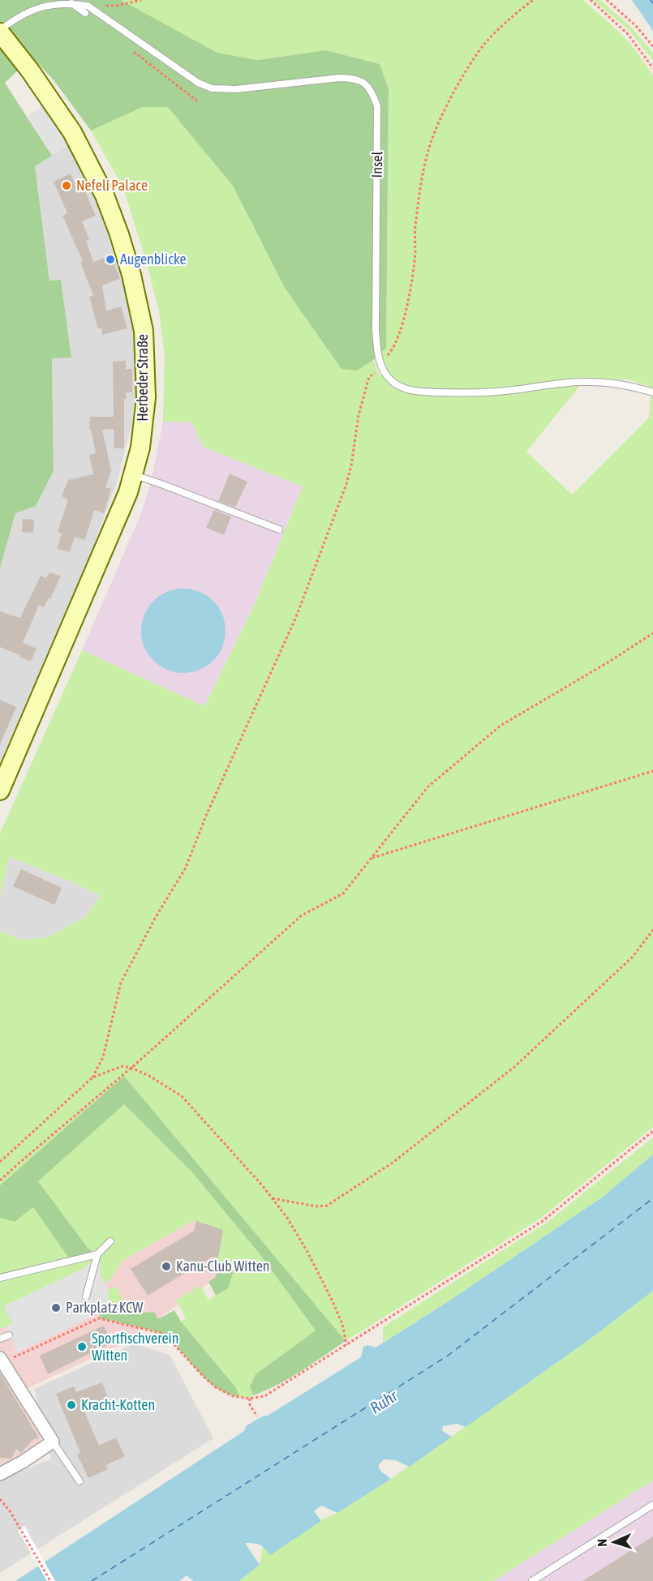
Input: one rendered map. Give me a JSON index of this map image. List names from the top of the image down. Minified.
{"streets":{"main road":["Herbeder Straße"],"lane":["Insel"]},"crossings":[["Insel","Herbeder Straße"]],"water":["Ruhr"],"places":["Nefeli Palace","Augenblicke","Kanu-Club Witten","Parkplatz KCW","Sportfischverein Witten","Kracht-Kotten"],"north":"left"}
